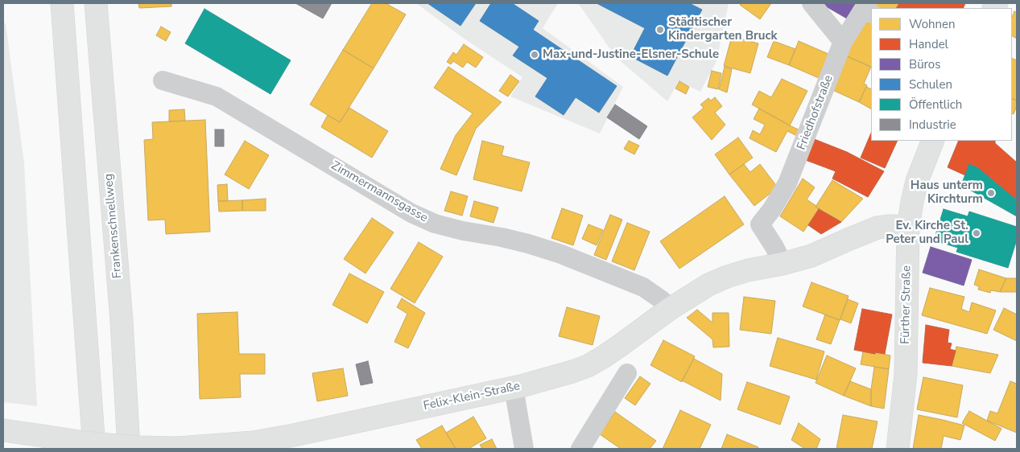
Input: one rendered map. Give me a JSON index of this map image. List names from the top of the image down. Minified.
{"streets":{"main road":["Frankenschnellweg","Fürther Straße","Felix-Klein-Straße"],"street":["Friedhofstraße","Zimmermannsgasse"]},"crossings":[["Friedhofstraße","Felix-Klein-Straße"],["Zimmermannsgasse","Felix-Klein-Straße"],["Fürther Straße","Felix-Klein-Straße"]],"places":["Städtischer Kindergarten Bruck","Max-und-Justine-Elsner-Schule","Haus unterm Kirchturm","Ev. Kirche St. Peter und Paul"],"legend":["Wohnen","Handel","Büros","Schulen","Öffentlich","Industrie"]}
